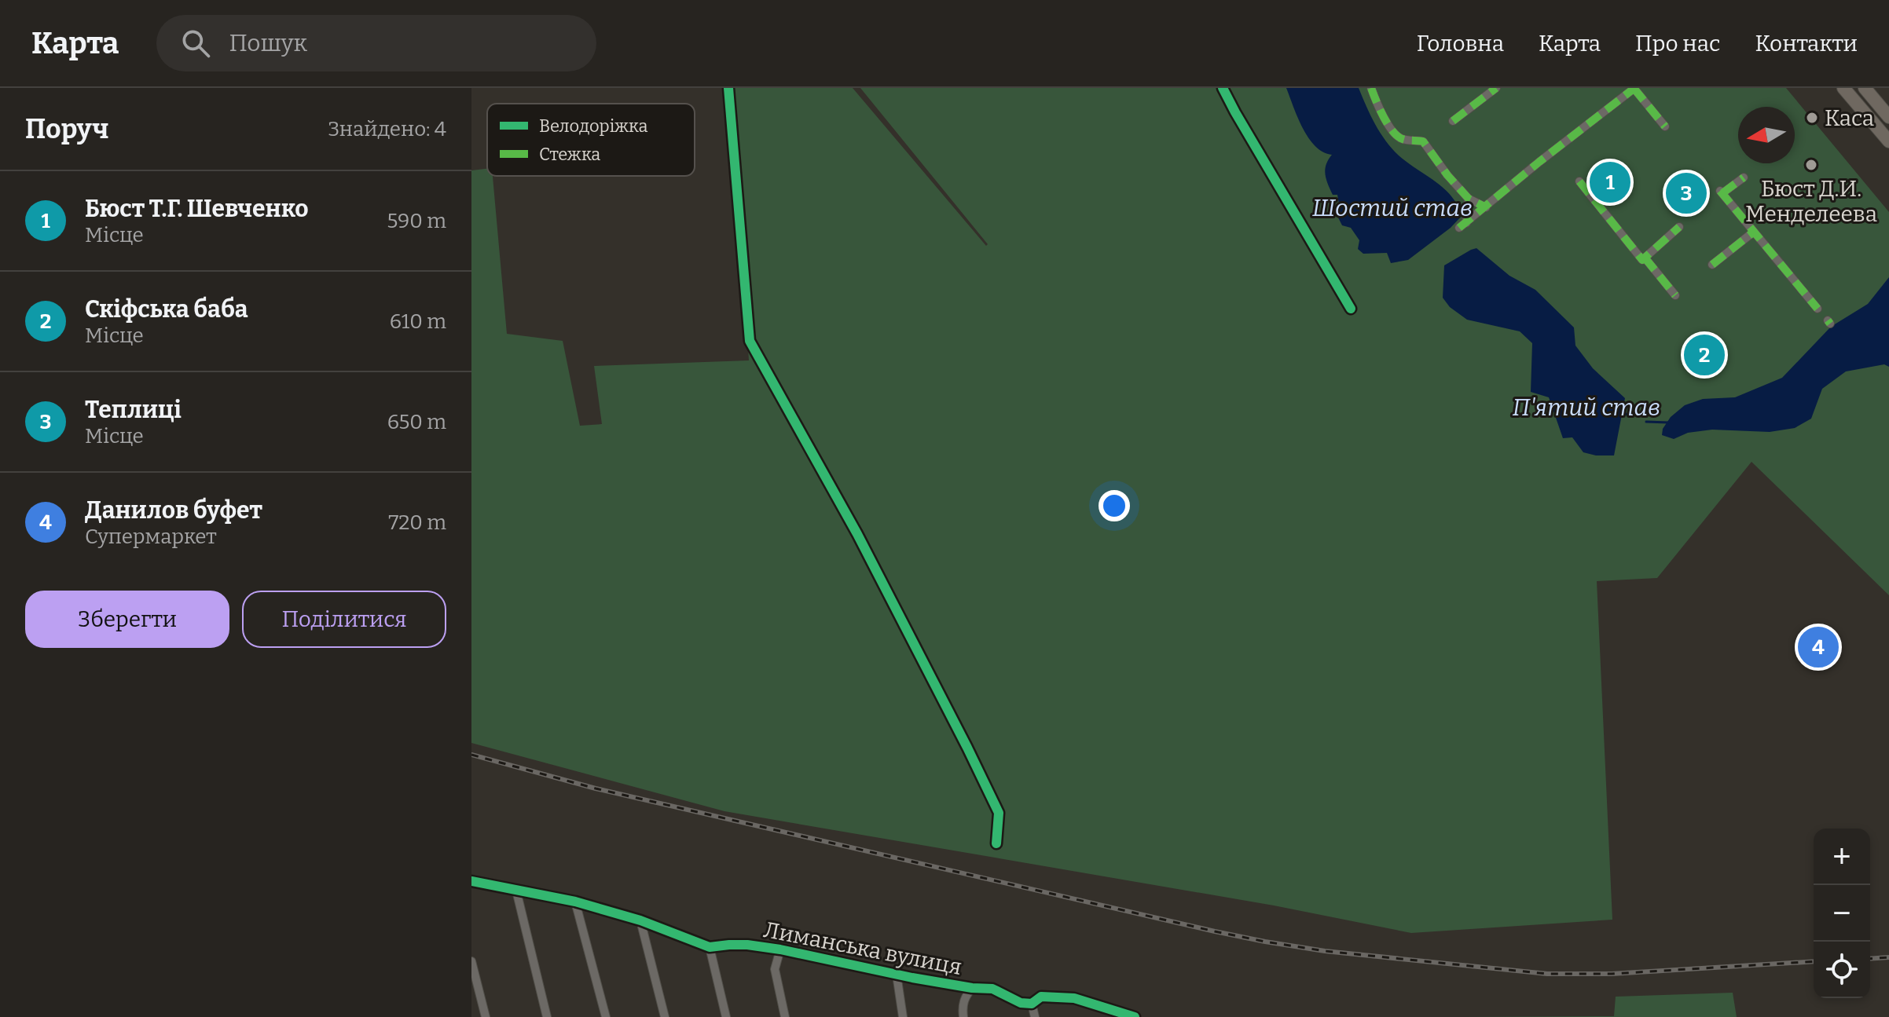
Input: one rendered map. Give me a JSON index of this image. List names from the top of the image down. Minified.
{"streets":{"street":["Лиманська вулиця"]},"water":["Шостий став","П'ятий став"],"places":["Каса","Бюст Д.И. Менделеева"],"legend":["Велодоріжка","Стежка"],"north":"left","page":{"header":"Карта","search":"Пошук","nav":["Головна","Карта","Про нас","Контакти"],"heading":["Поруч","Знайдено: 4"],"pins":["1","3","2","4"],"list":[{"mark":"1","name":"Бюст Т.Г. Шевченко","note":"Місце","value":"590 m"},{"mark":"2","name":"Скіфська баба","note":"Місце","value":"610 m"},{"mark":"3","name":"Теплиці","note":"Місце","value":"650 m"},{"mark":"4","name":"Данилов буфет","note":"Супермаркет","value":"720 m"}],"buttons":["Зберегти","Поділитися"],"map_buttons":["+","−"]}}
